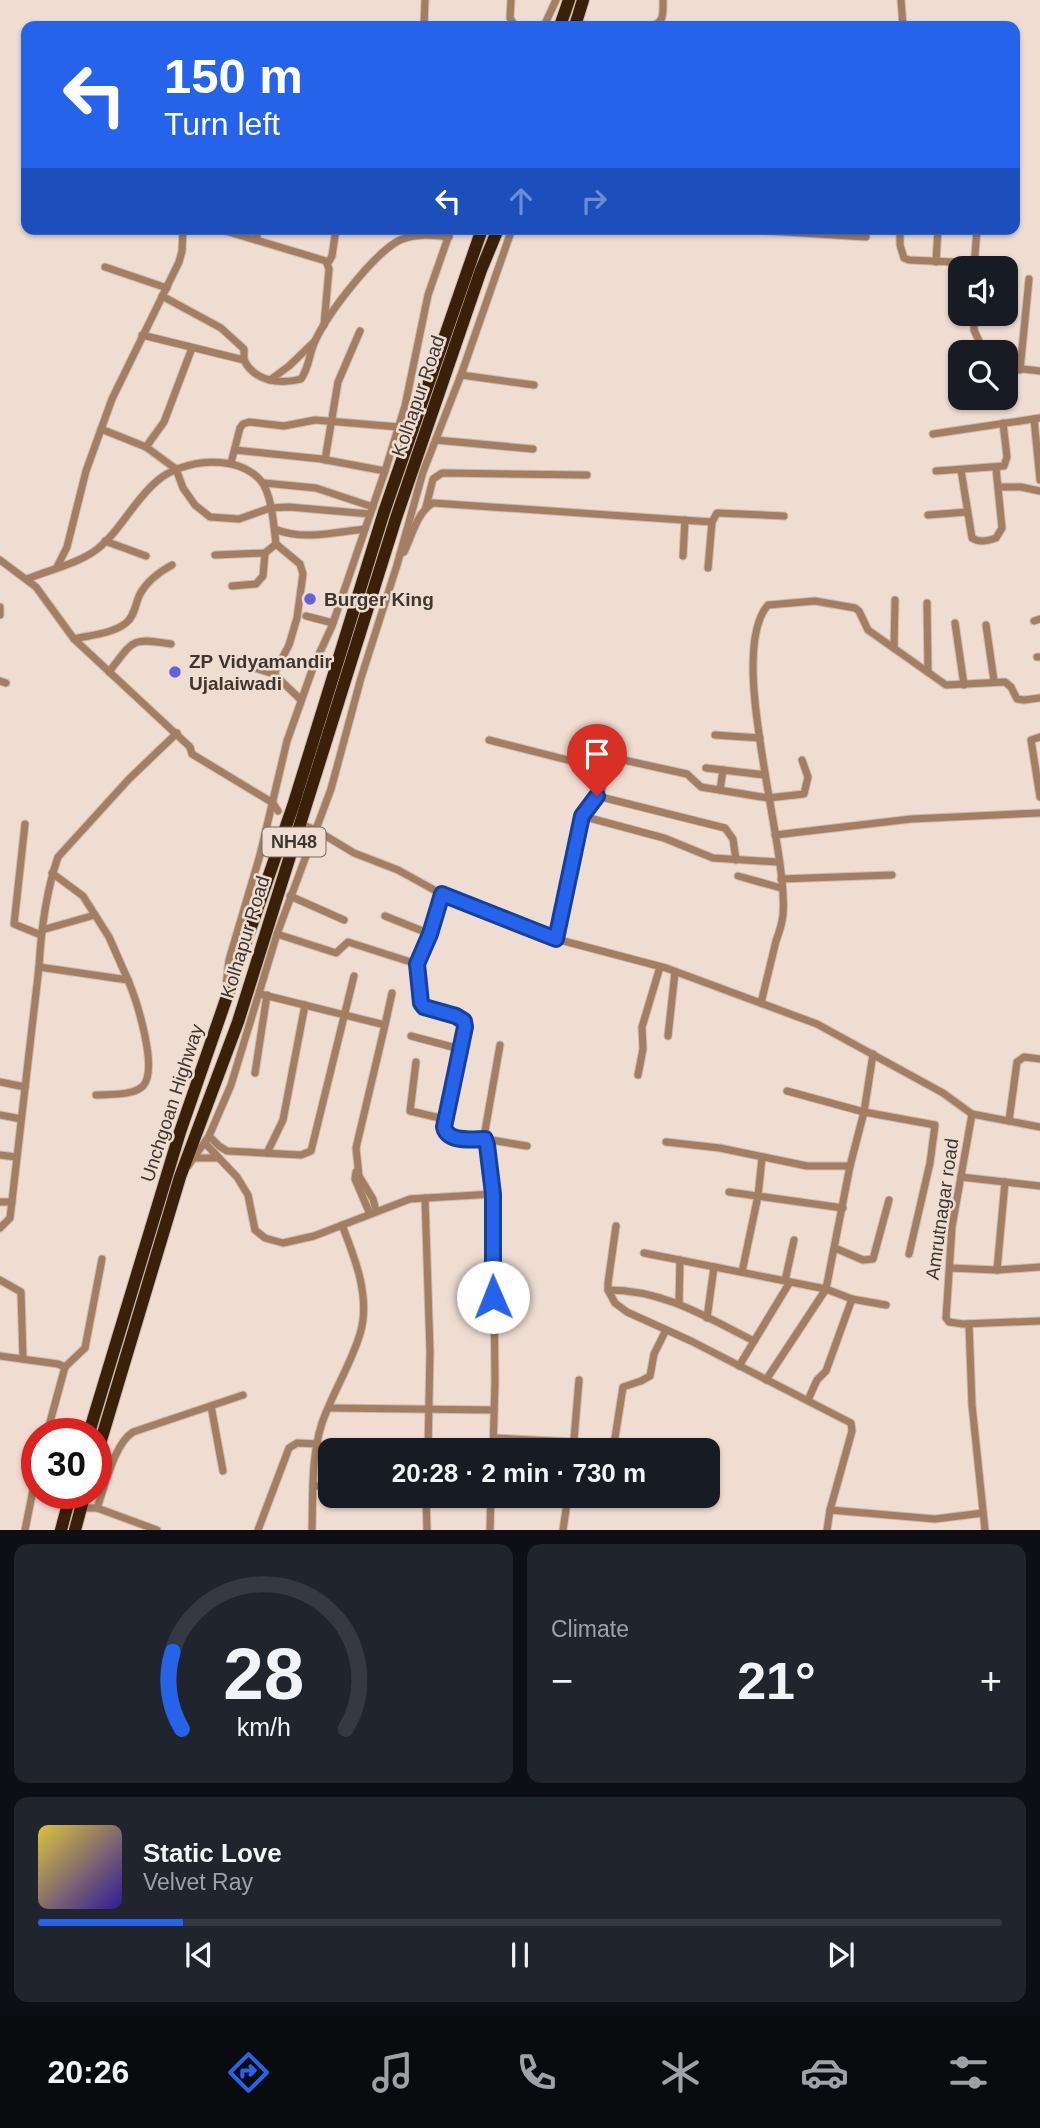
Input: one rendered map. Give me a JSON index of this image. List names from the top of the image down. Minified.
{"streets":{"highway":["Kolhapur Road","NH48","Unchgoan Highway"],"street":["Amrutnagar road"]},"places":["Burger King","ZP Vidyamandir Ujalaiwadi"],"page":{"turn":["150 m","Turn left"],"limit":"30","trip":"20:28 · 2 min · 730 m","tile":"Climate","heat":["−","21°","+"],"song":["Static Love","Velvet Ray"],"tabs":"20:26","gauge":["28","km/h"]}}
